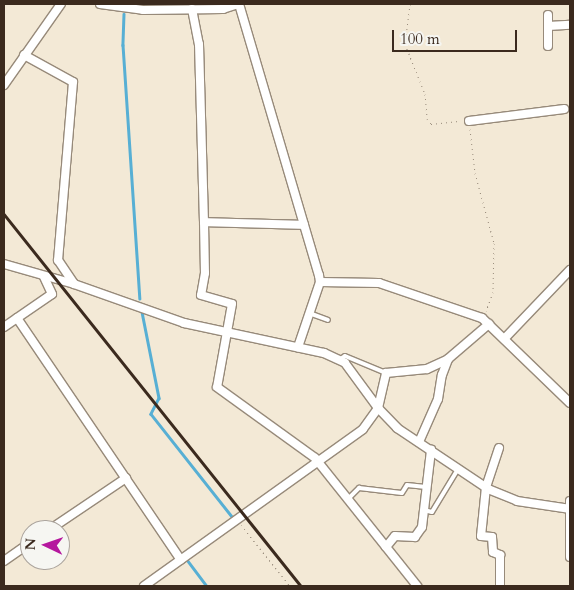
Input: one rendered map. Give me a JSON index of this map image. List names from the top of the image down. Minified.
{"scale_bar":"100 m","north":"left"}
